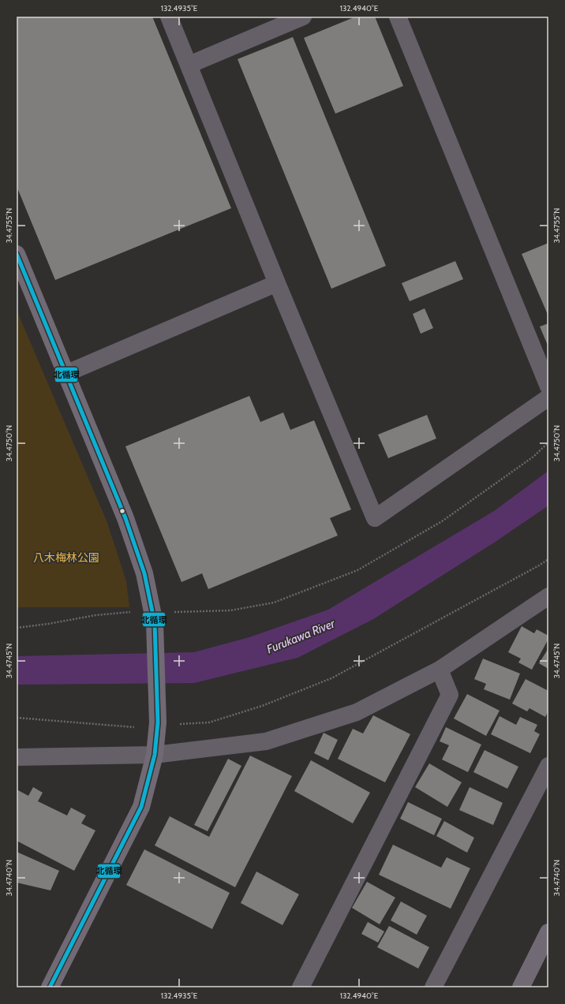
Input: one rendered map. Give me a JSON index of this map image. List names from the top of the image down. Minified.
{"water":["Furukawa River"],"parks":["八木梅林公園"],"lines":["transit line 北循環"],"coordinates":["132.4935°E","132.4940°E","34.4755°N","34.4750°N","34.4745°N","34.4740°N"]}
